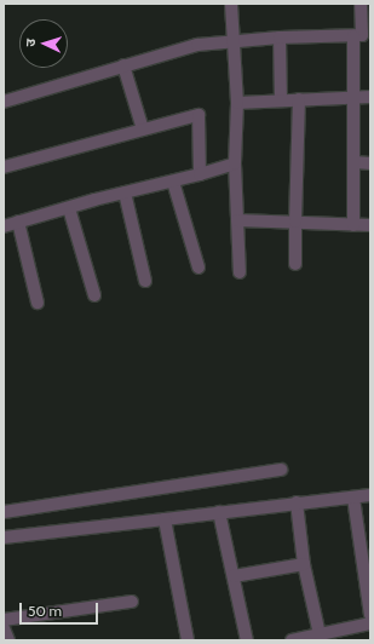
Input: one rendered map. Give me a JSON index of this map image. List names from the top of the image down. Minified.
{"scale_bar":"50 m","north":"left"}
